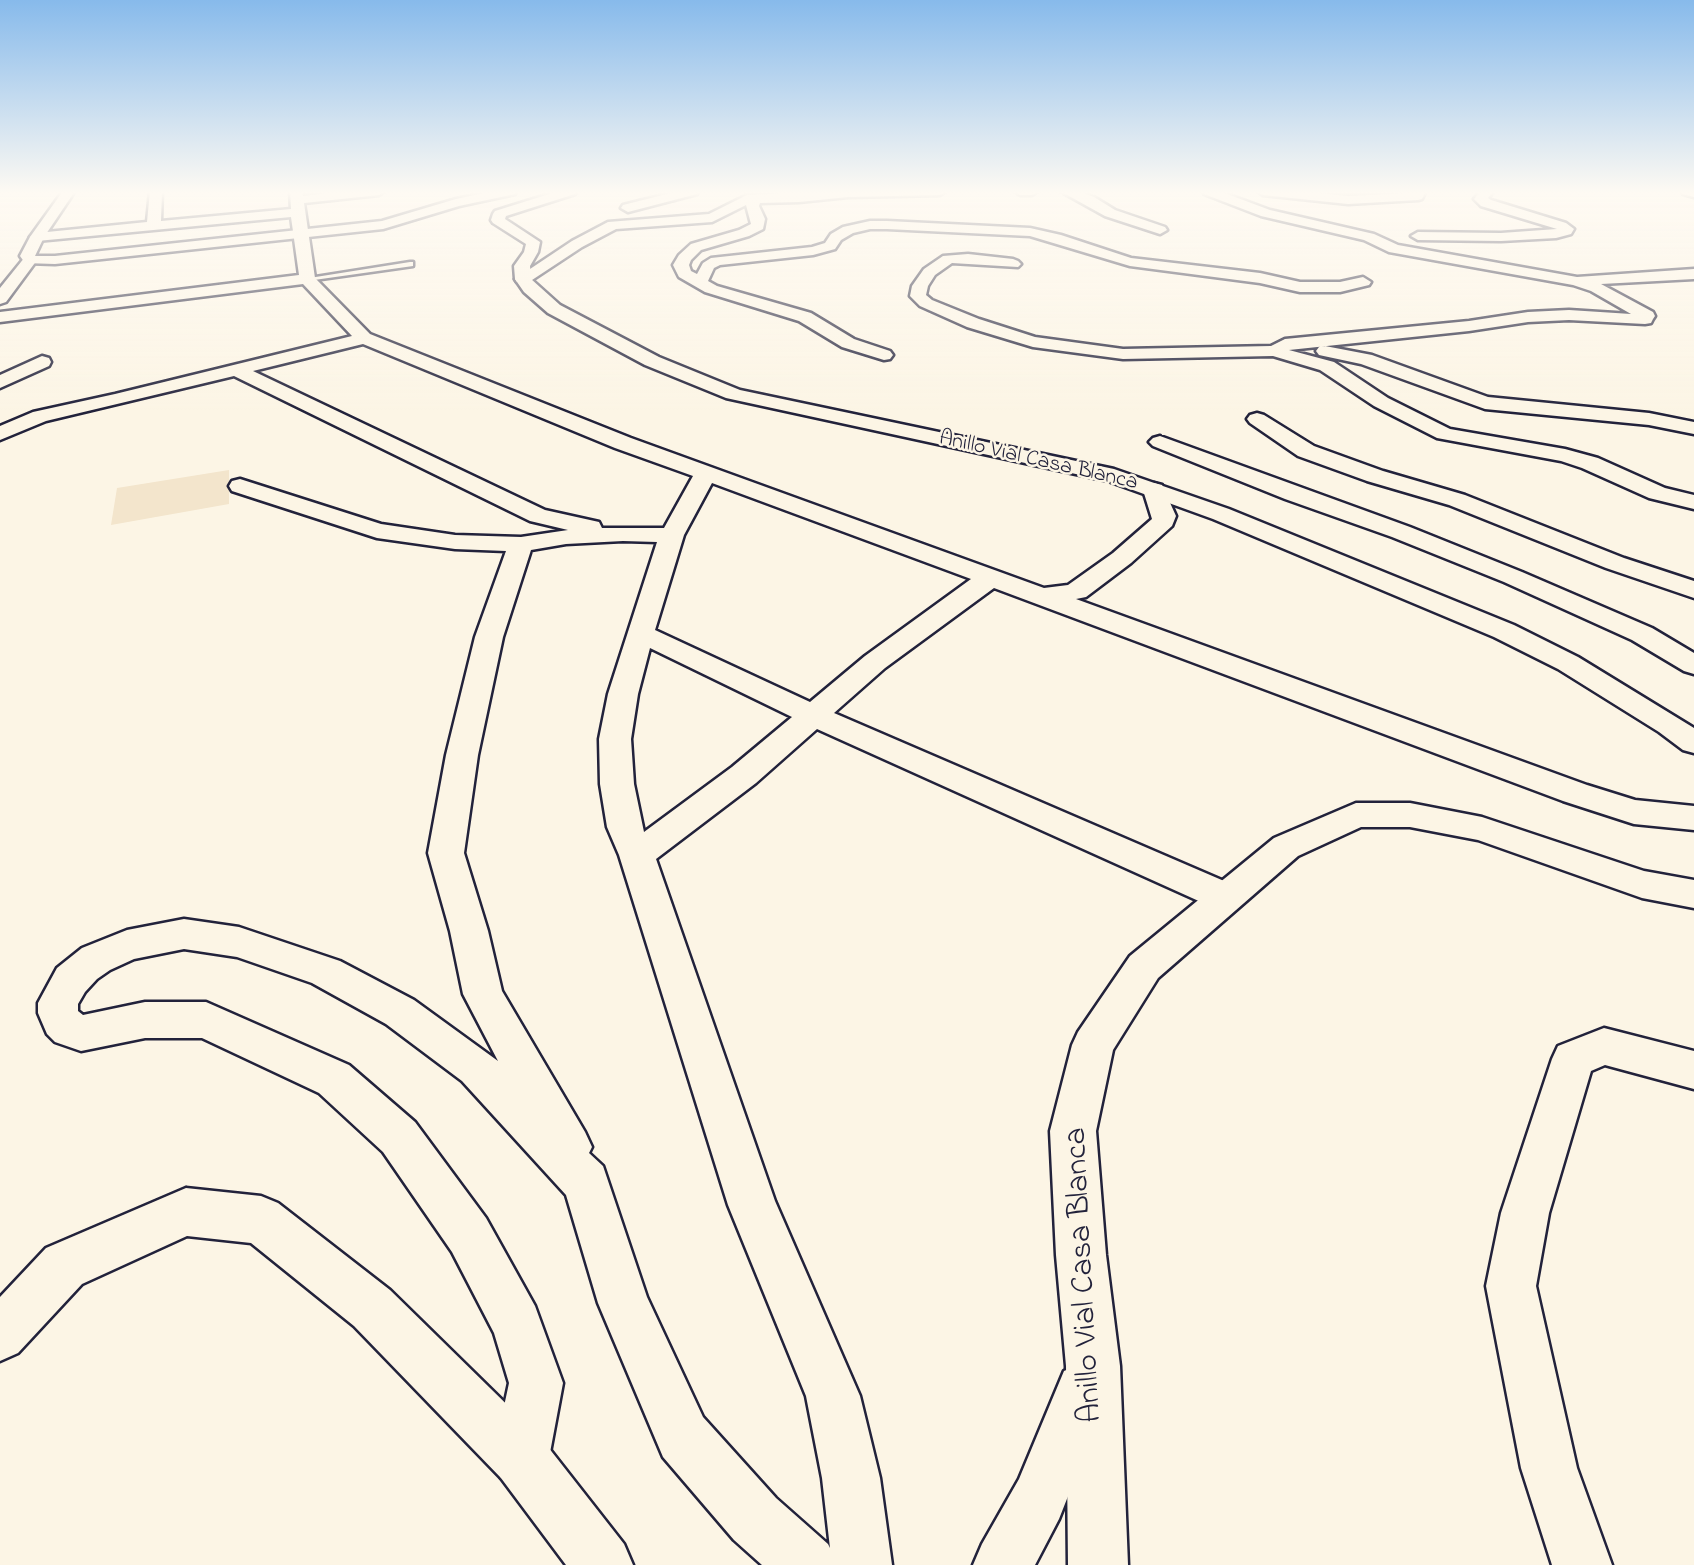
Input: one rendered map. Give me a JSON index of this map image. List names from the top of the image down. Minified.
{"streets":{"street":["Anillo Vial Casa Blanca"]}}
